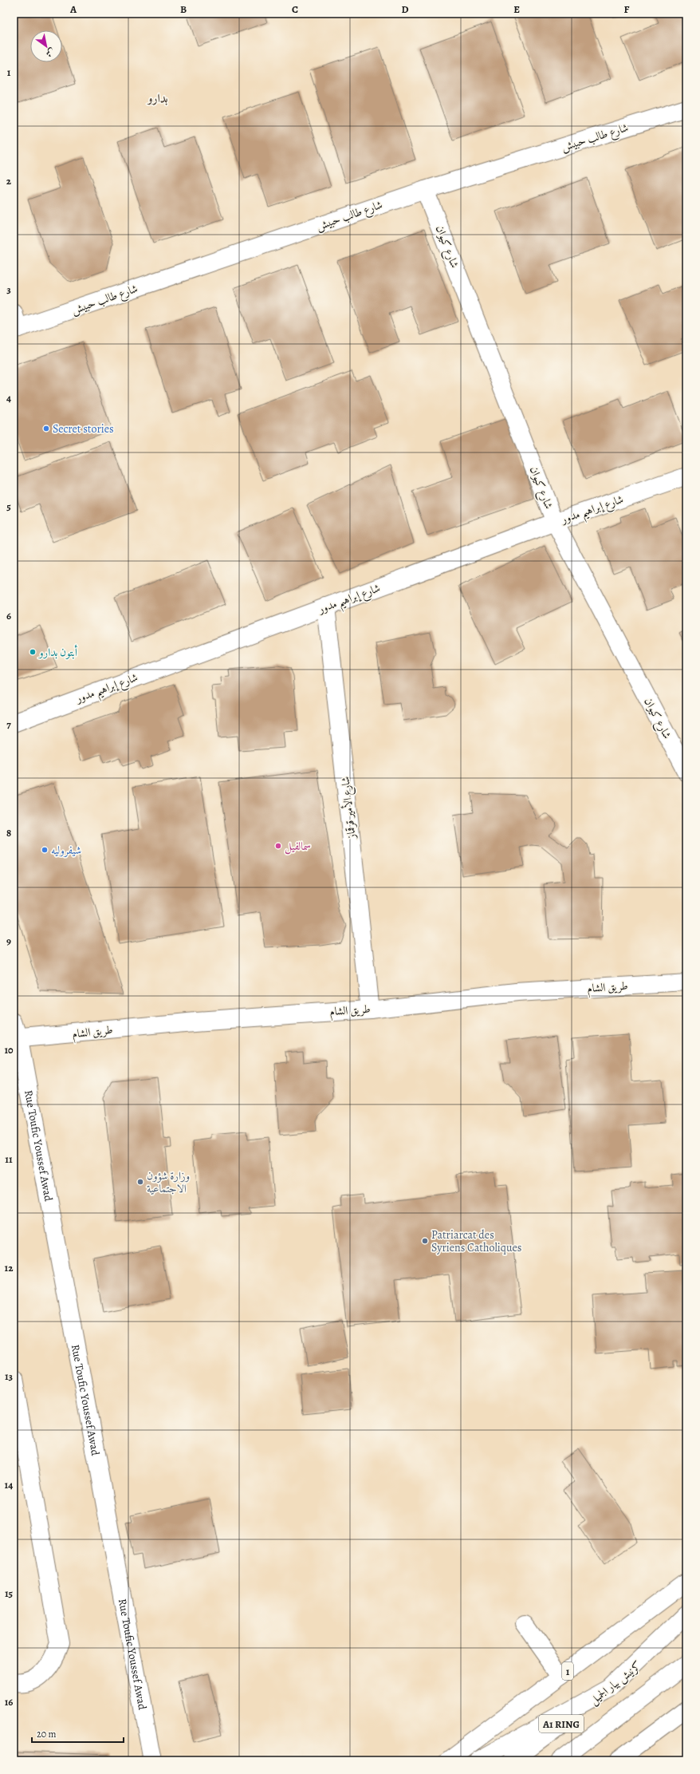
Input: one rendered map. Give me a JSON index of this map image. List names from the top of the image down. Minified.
{"streets":{"main road":["شارع طالب حبيش","شارع كيوان","شارع إبراهيم مدور","شارع الأمير قرقماز","طريق الشام","Rue Toufic Youssef Awad","1","كرنيش بيار الجميل","A1 RING"]},"crossings":[["شارع طالب حبيش","شارع كيوان"],["شارع كيوان","شارع إبراهيم مدور"],["شارع إبراهيم مدور","شارع الأمير قرقماز"],["شارع الأمير قرقماز","طريق الشام"],["طريق الشام","Rue Toufic Youssef Awad"]],"districts":["بدارو"],"places":["Secret stories","أبتون بدارو","سمالفيل","شيفروليه","وزارة شؤون الاجتماعية","Patriarcat des Syriens Catholiques"],"scale_bar":"20 m","north":"bottom right","grid":{"columns":["A","B","C","D","E","F"],"rows":["1","2","3","4","5","6","7","8","9","10","11","12","13","14","15","16"]}}
